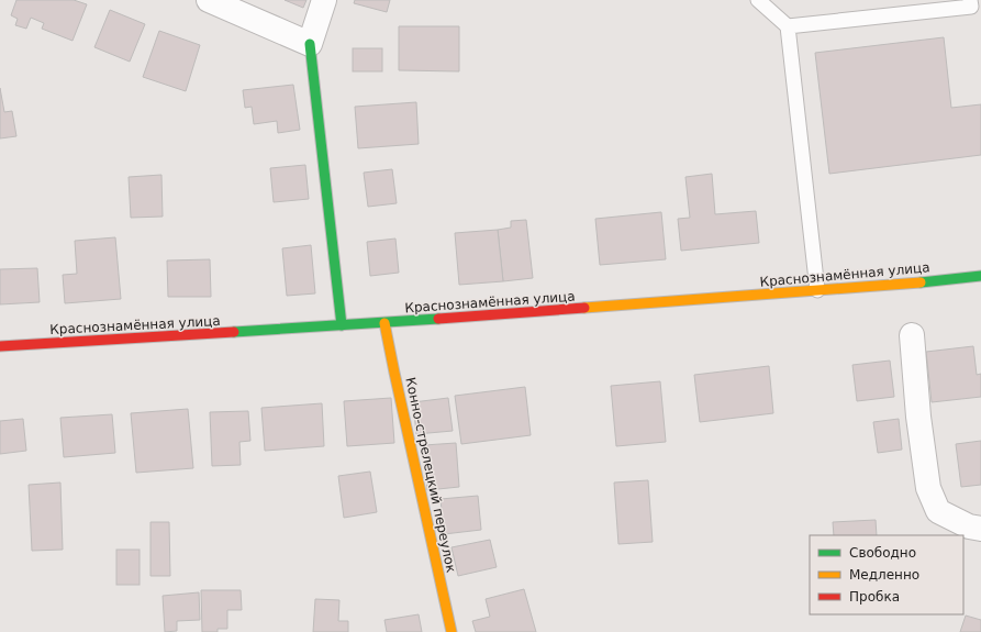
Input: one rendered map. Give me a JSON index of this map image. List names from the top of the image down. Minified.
{"streets":{"street":["Краснознамённая улица","Конно-стрелецкий переулок"]},"crossings":[["Краснознамённая улица","Конно-стрелецкий переулок"]],"legend":["Свободно","Медленно","Пробка"]}
